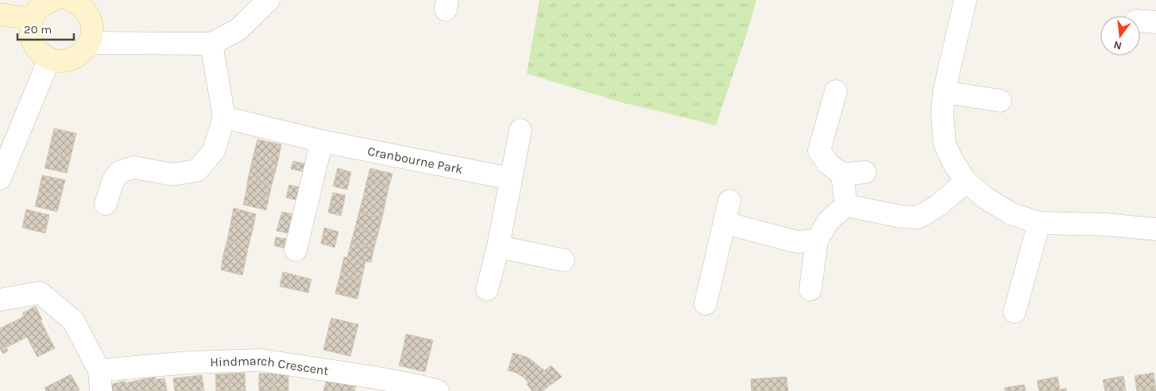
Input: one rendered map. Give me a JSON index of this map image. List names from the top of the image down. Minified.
{"streets":{"street":["Cranbourne Park","Hindmarch Crescent"]},"scale_bar":"20 m","north":"bottom"}
